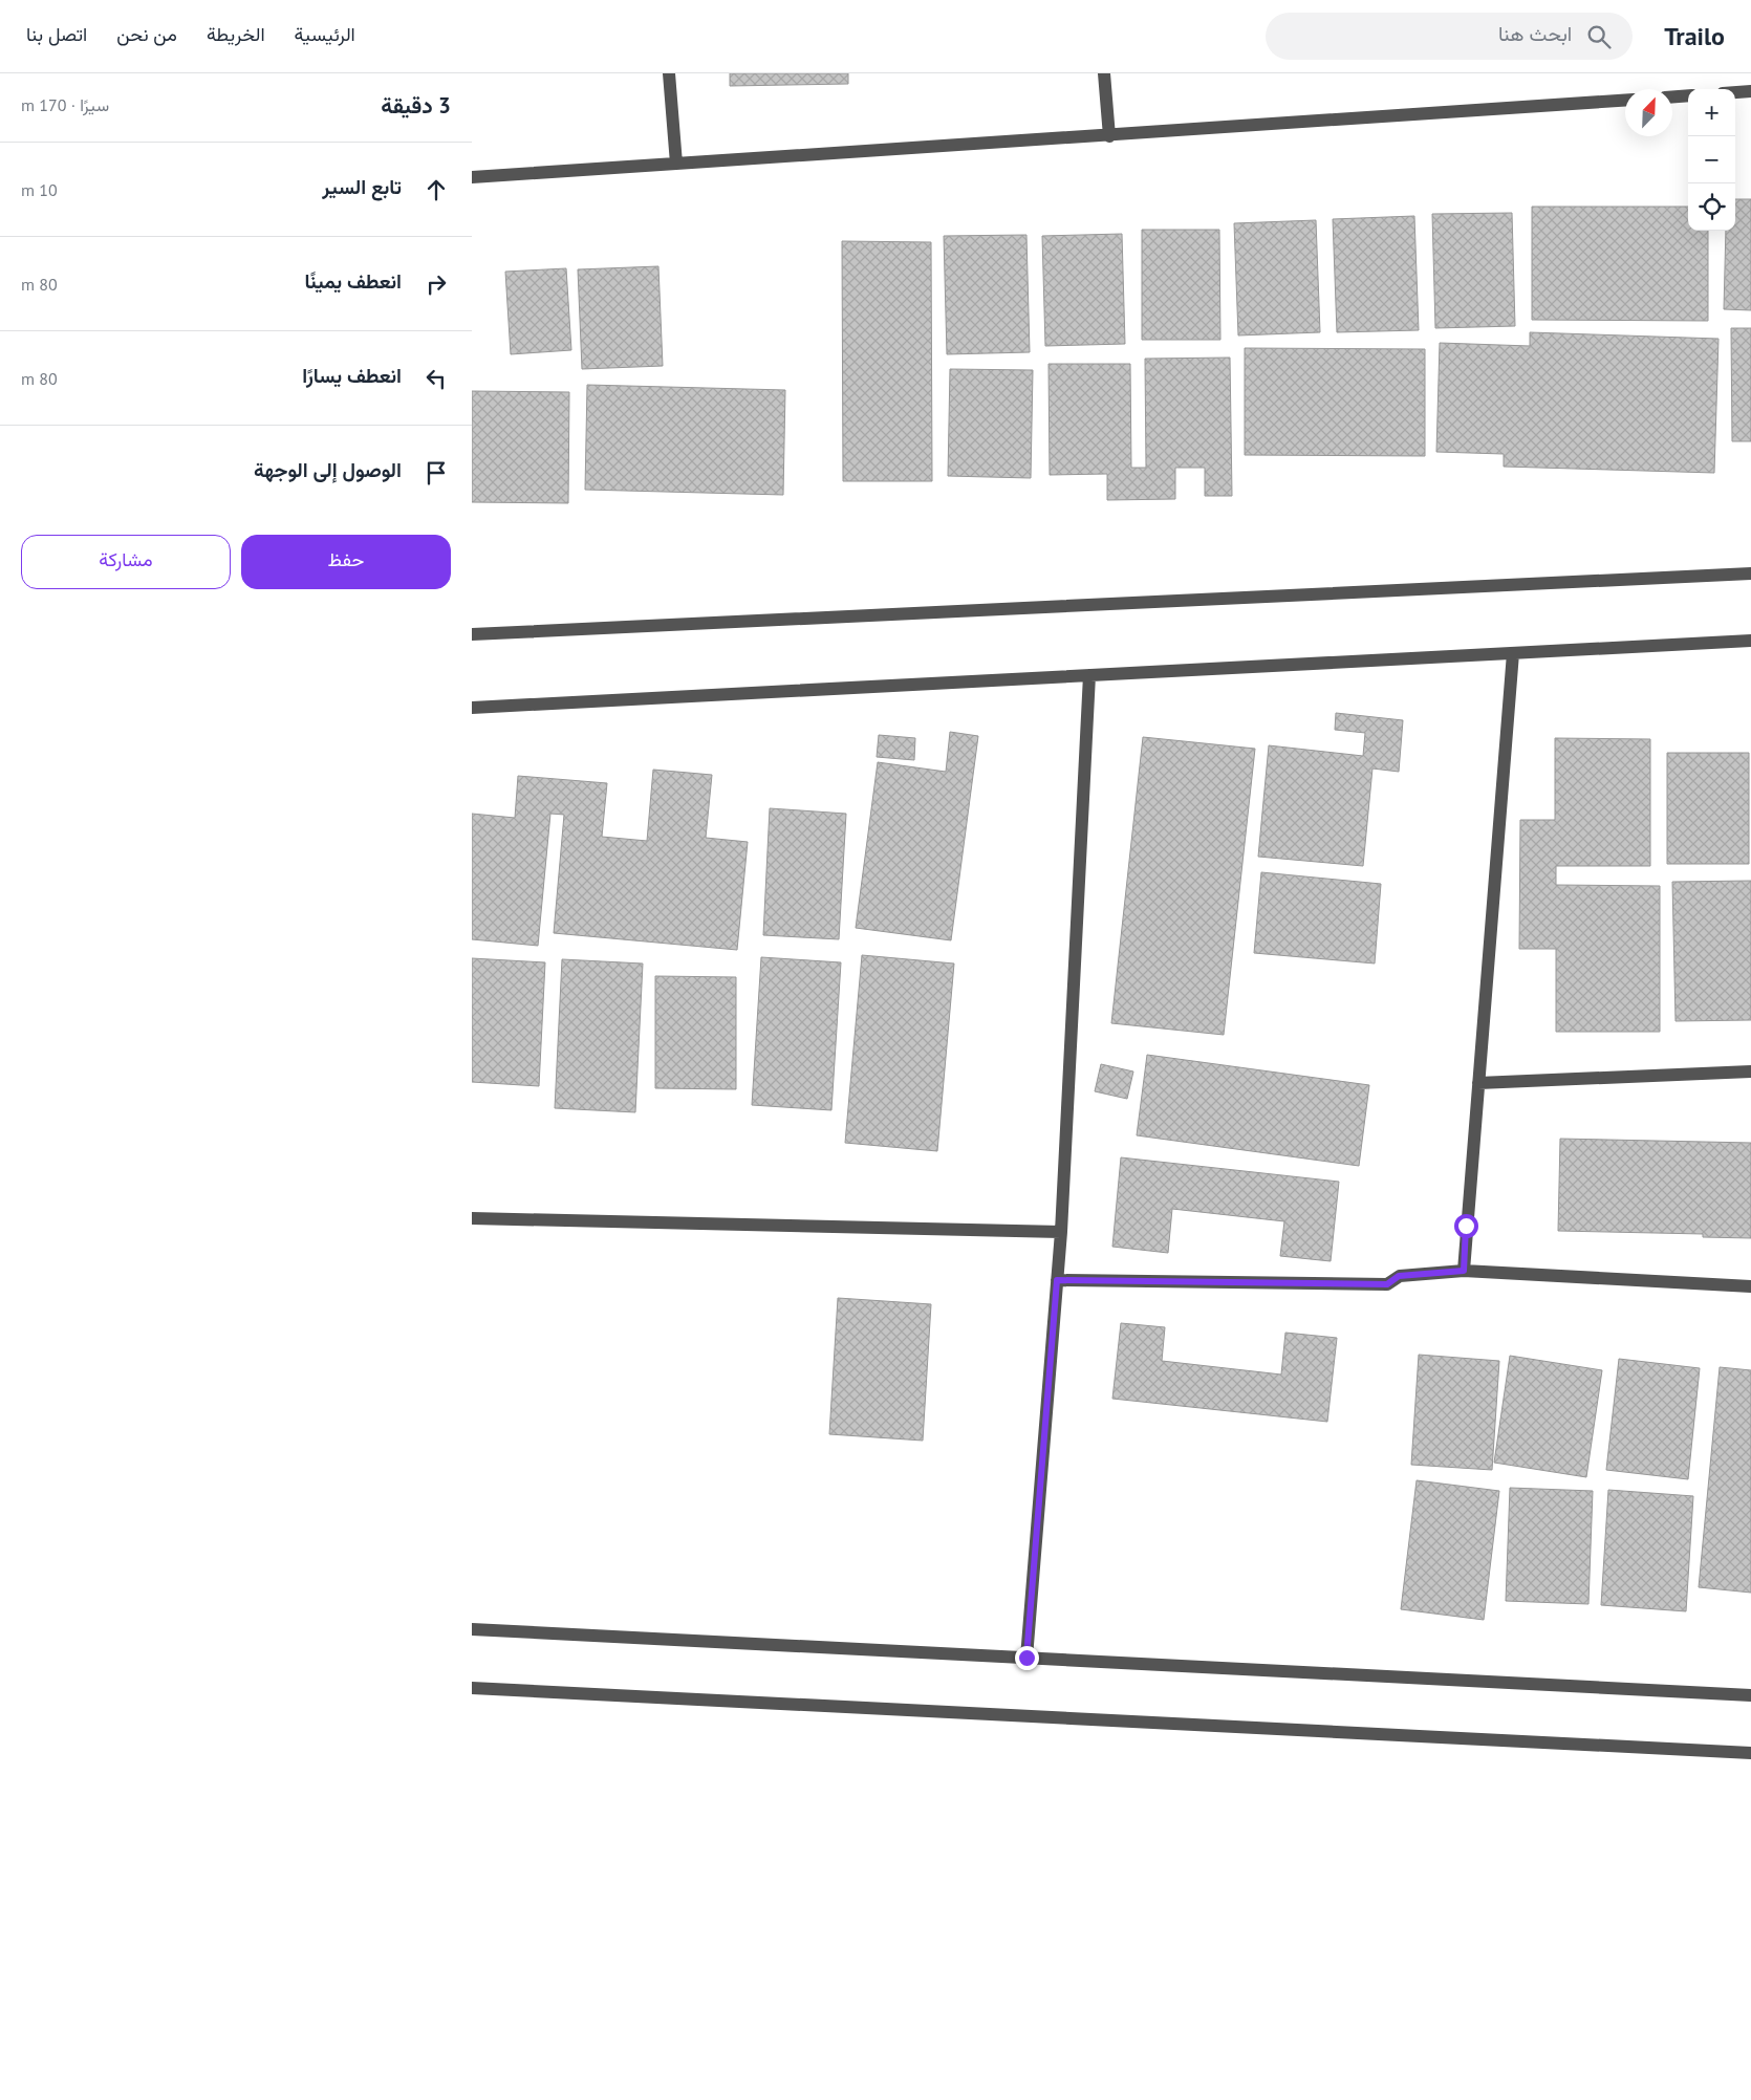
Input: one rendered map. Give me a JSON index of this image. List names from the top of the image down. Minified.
{"north":"top right","page":{"header":"Trailo","search":"ابحث هنا","nav":["الرئيسية","الخريطة","من نحن","اتصل بنا"],"heading":["3 دقيقة","سيرًا · 170 m"],"map_buttons":["+","−"],"list":[["تابع السير","10 m"],["انعطف يمينًا","80 m"],["انعطف يسارًا","80 m"],"الوصول إلى الوجهة"],"buttons":["حفظ","مشاركة"]}}
